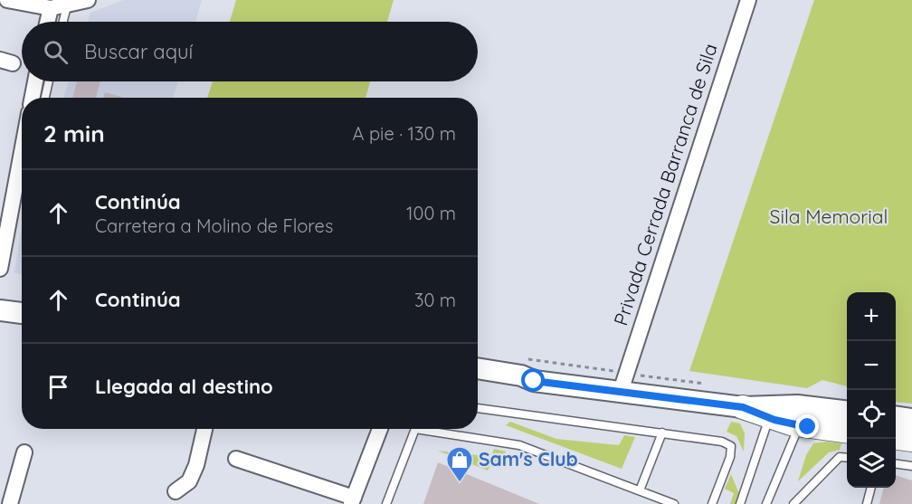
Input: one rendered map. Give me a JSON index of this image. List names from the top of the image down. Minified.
{"streets":{"street":["Privada Cerrada Barranca de Sila"]},"parks":["Sila Memorial"],"places":{"shop":["Sam's Club"]},"page":{"search":"Buscar aquí","heading":["2 min","A pie · 130 m"],"list":[["Continúa","Carretera a Molino de Flores","100 m"],["Continúa","30 m"],"Llegada al destino"],"map_buttons":["+","−"]}}
